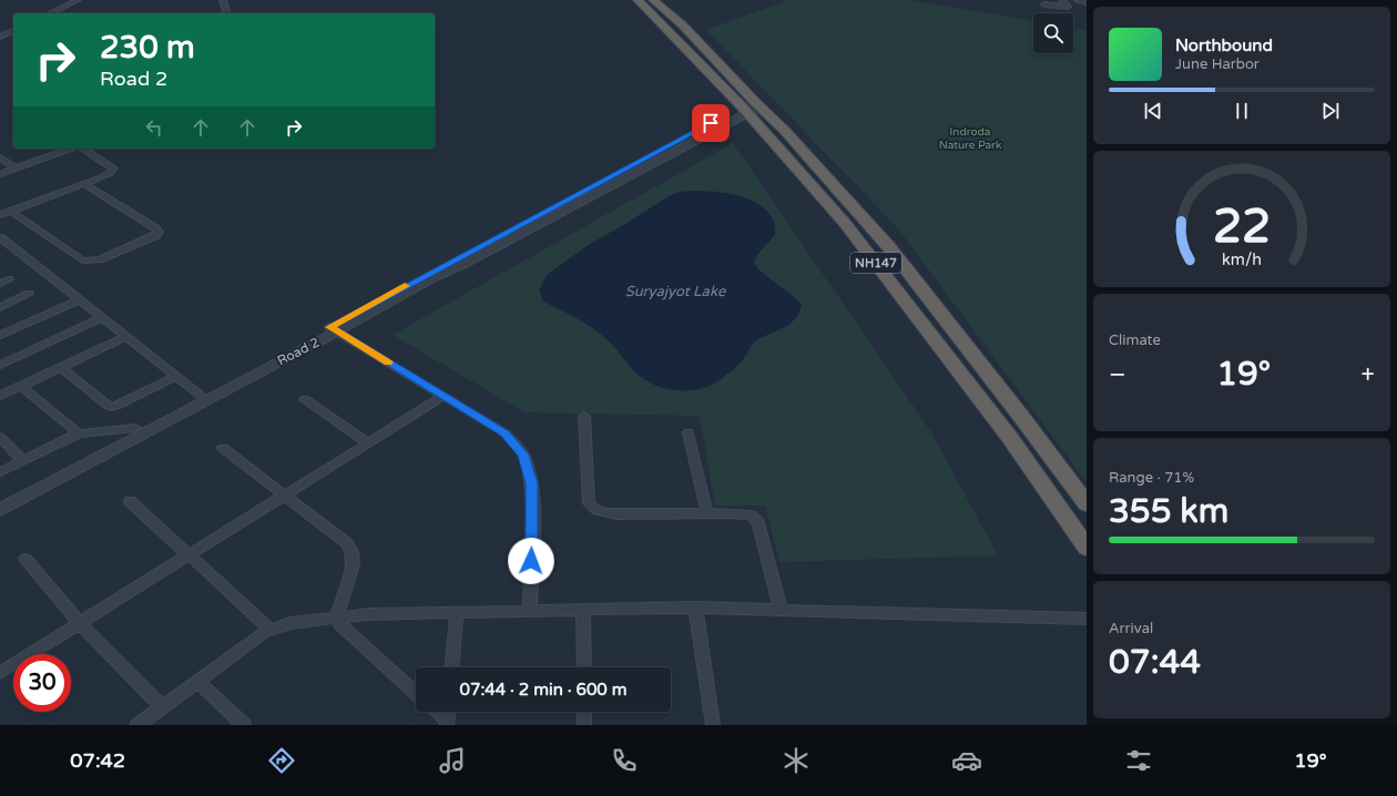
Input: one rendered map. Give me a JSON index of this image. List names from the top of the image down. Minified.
{"streets":{"highway":["NH147"],"street":["Road 2"]},"crossings":[["NH147","Road 2"]],"water":["Suryajyot Lake"],"parks":["Indroda Nature Park"],"page":{"turn":["230 m","Road 2"],"song":["Northbound","June Harbor"],"tile":["Climate",["Range · 71%","355 km"],["Arrival","07:44"]],"heat":["−","19°","+"],"limit":"30","trip":"07:44 · 2 min · 600 m","tabs":["07:42","19°"],"gauge":["22","km/h"]}}
